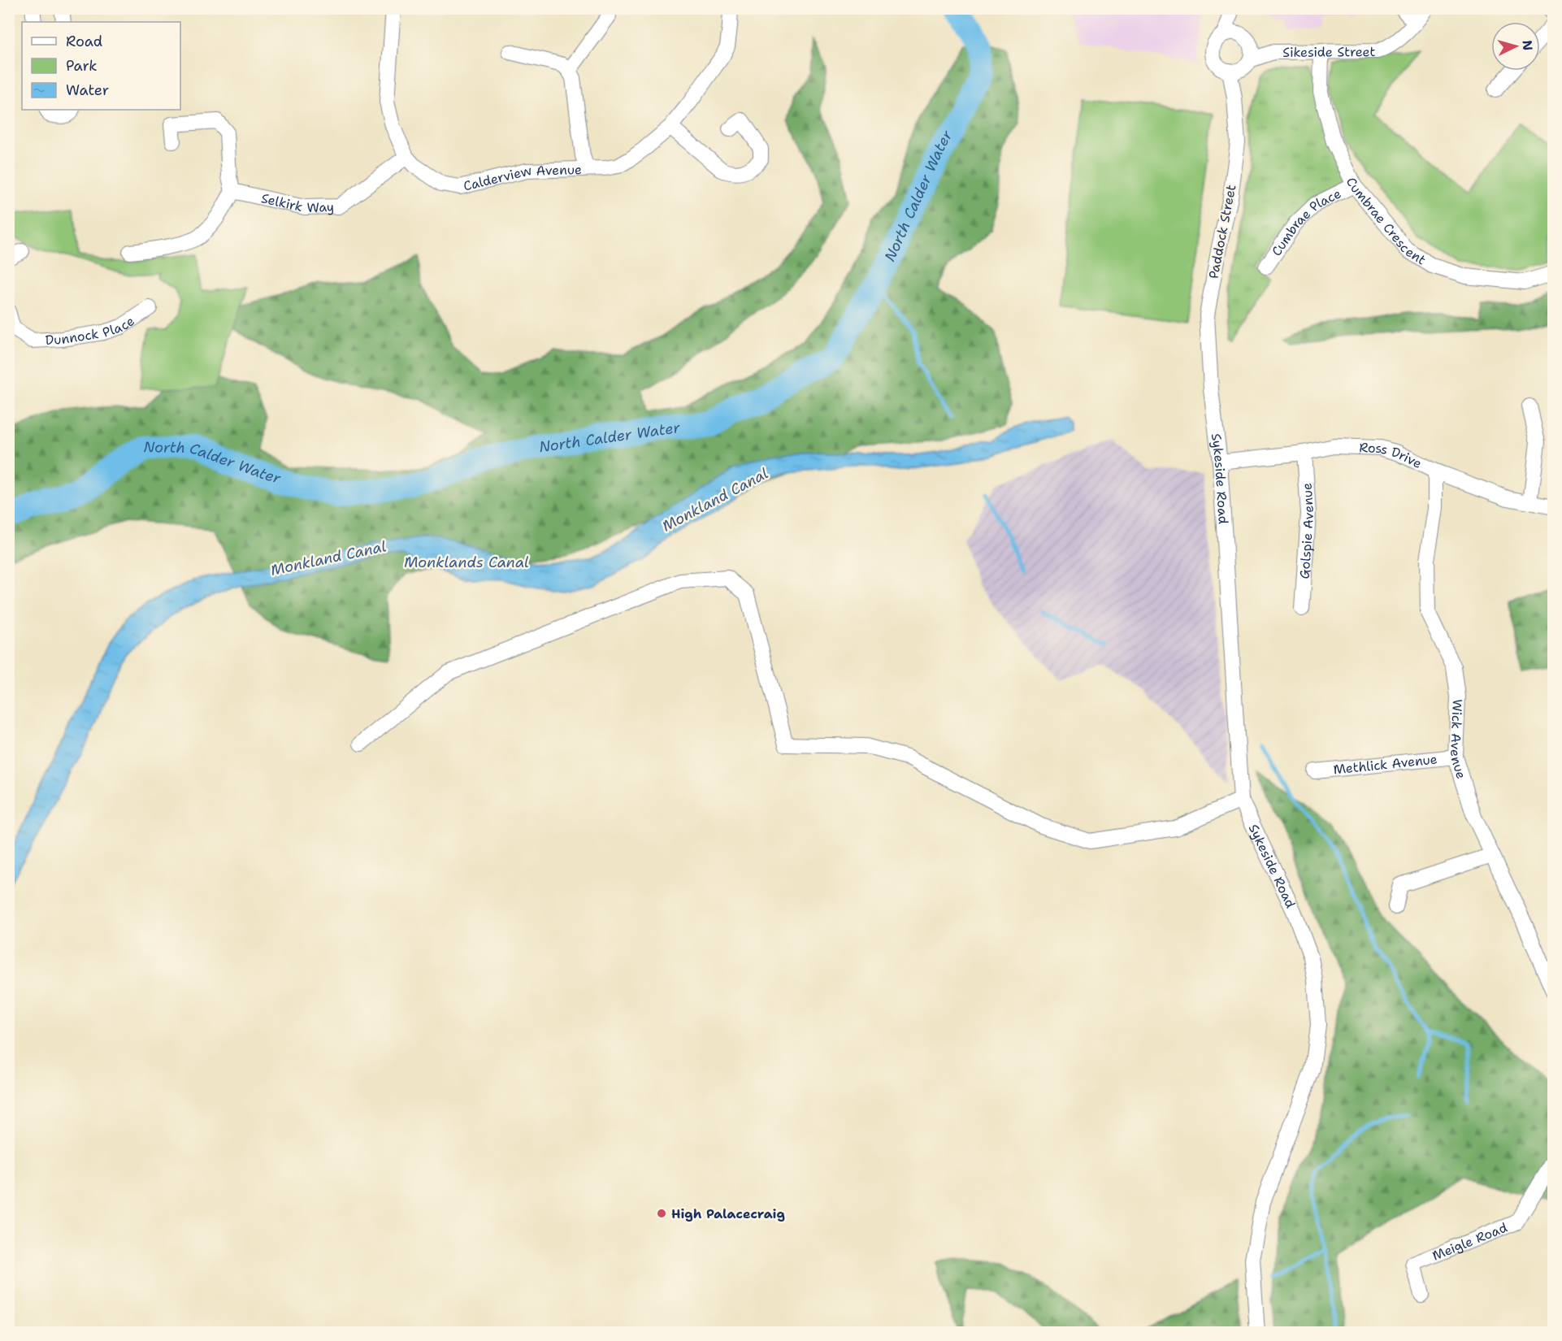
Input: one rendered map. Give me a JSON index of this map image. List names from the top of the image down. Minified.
{"streets":{"street":["Sikeside Street","Calderview Avenue","Selkirk Way","Cumbrae Crescent","Cumbrae Place","Paddock Street","Dunnock Place","Ross Drive","Sykeside Road","Golspie Avenue","Wick Avenue","Methlick Avenue","Meigle Road"]},"crossings":[["Sikeside Street","Cumbrae Crescent"],["Sikeside Street","Paddock Street"],["Calderview Avenue","Selkirk Way"],["Cumbrae Crescent","Cumbrae Place"],["Paddock Street","Sykeside Road"],["Ross Drive","Sykeside Road"],["Ross Drive","Golspie Avenue"],["Ross Drive","Wick Avenue"],["Wick Avenue","Methlick Avenue"]],"water":["North Calder Water","Monkland Canal","Monklands Canal"],"places":["High Palacecraig"],"legend":["Road","Park","Water"],"north":"right"}
